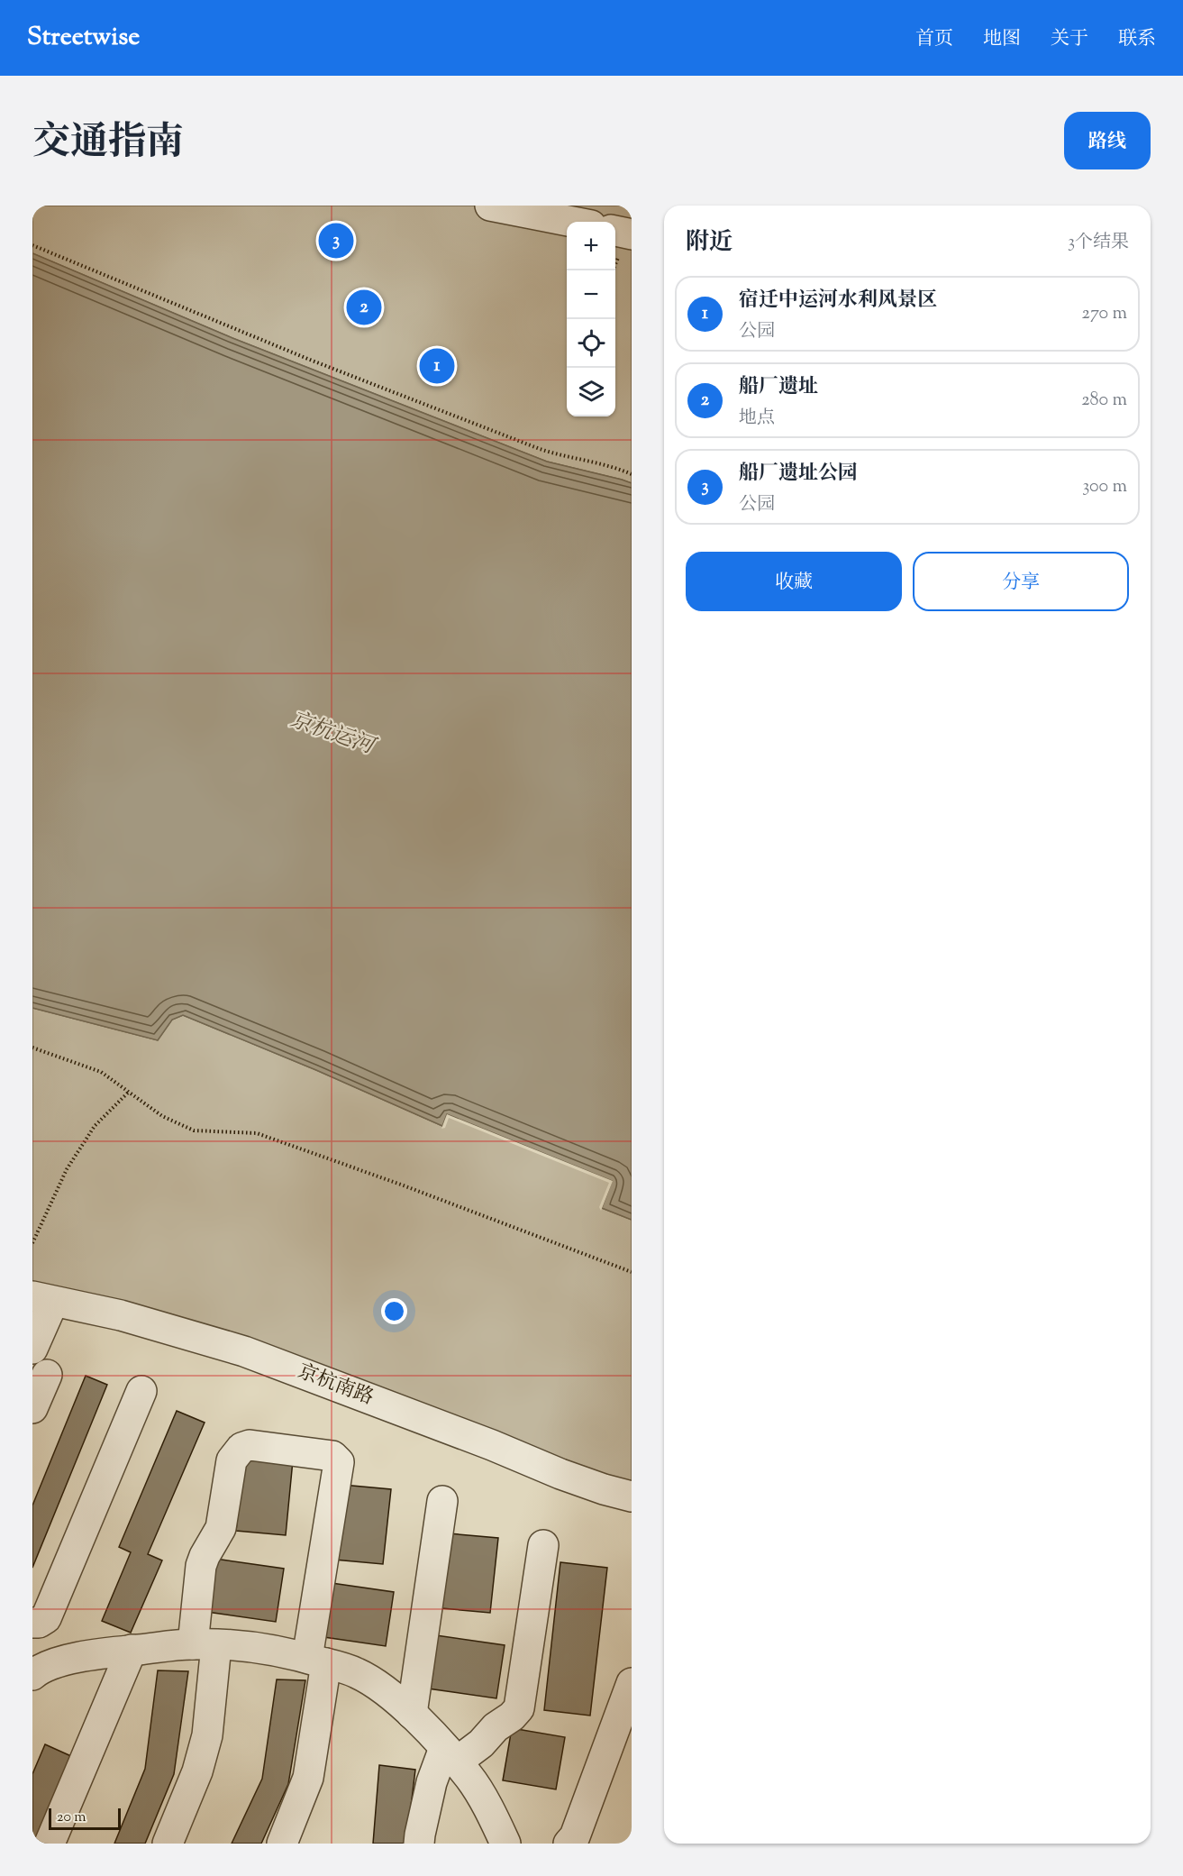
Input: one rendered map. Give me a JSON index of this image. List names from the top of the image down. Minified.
{"streets":{"street":["京杭南路"]},"water":["京杭运河"],"scale_bar":"20 m","page":{"header":"Streetwise","nav":["首页","地图","关于","联系"],"title":"交通指南","buttons":["路线",["收藏","分享"]],"heading":["附近","3个结果"],"pins":["3","2","1"],"map_buttons":["+","−"],"list":[{"mark":"1","name":"宿迁中运河水利风景区","note":"公园","value":"270 m"},{"mark":"2","name":"船厂遗址","note":"地点","value":"280 m"},{"mark":"3","name":"船厂遗址公园","note":"公园","value":"300 m"}],"scale":"20 m"}}
